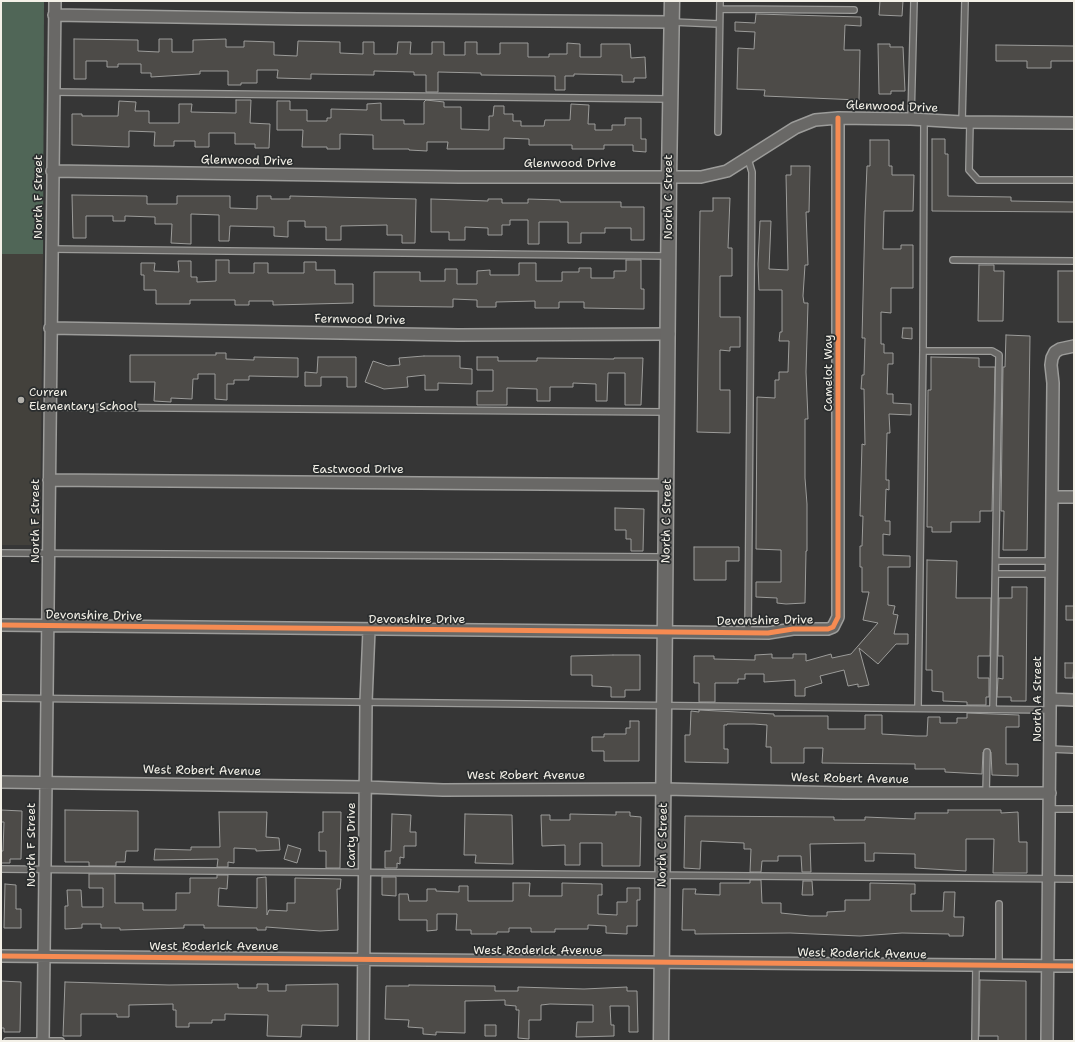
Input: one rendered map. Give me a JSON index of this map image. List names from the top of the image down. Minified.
{"streets":{"street":["Glenwood Drive","North F Street","North C Street","Fernwood Drive","Camelot Way","Eastwood Drive","Devonshire Drive","North A Street","West Robert Avenue","Carty Drive","West Roderick Avenue"]},"crossings":[["Glenwood Drive","North F Street"],["Glenwood Drive","North C Street"],["Glenwood Drive","Camelot Way"],["North F Street","Fernwood Drive"],["North F Street","Eastwood Drive"],["North F Street","Devonshire Drive"],["North F Street","West Robert Avenue"],["North F Street","West Roderick Avenue"],["North C Street","Fernwood Drive"],["North C Street","Eastwood Drive"],["North C Street","Devonshire Drive"],["North C Street","West Robert Avenue"],["North C Street","West Roderick Avenue"],["Camelot Way","Devonshire Drive"],["Devonshire Drive","Carty Drive"],["North A Street","West Robert Avenue"],["North A Street","West Roderick Avenue"],["West Robert Avenue","Carty Drive"],["Carty Drive","West Roderick Avenue"]],"places":["Curren Elementary School"]}
